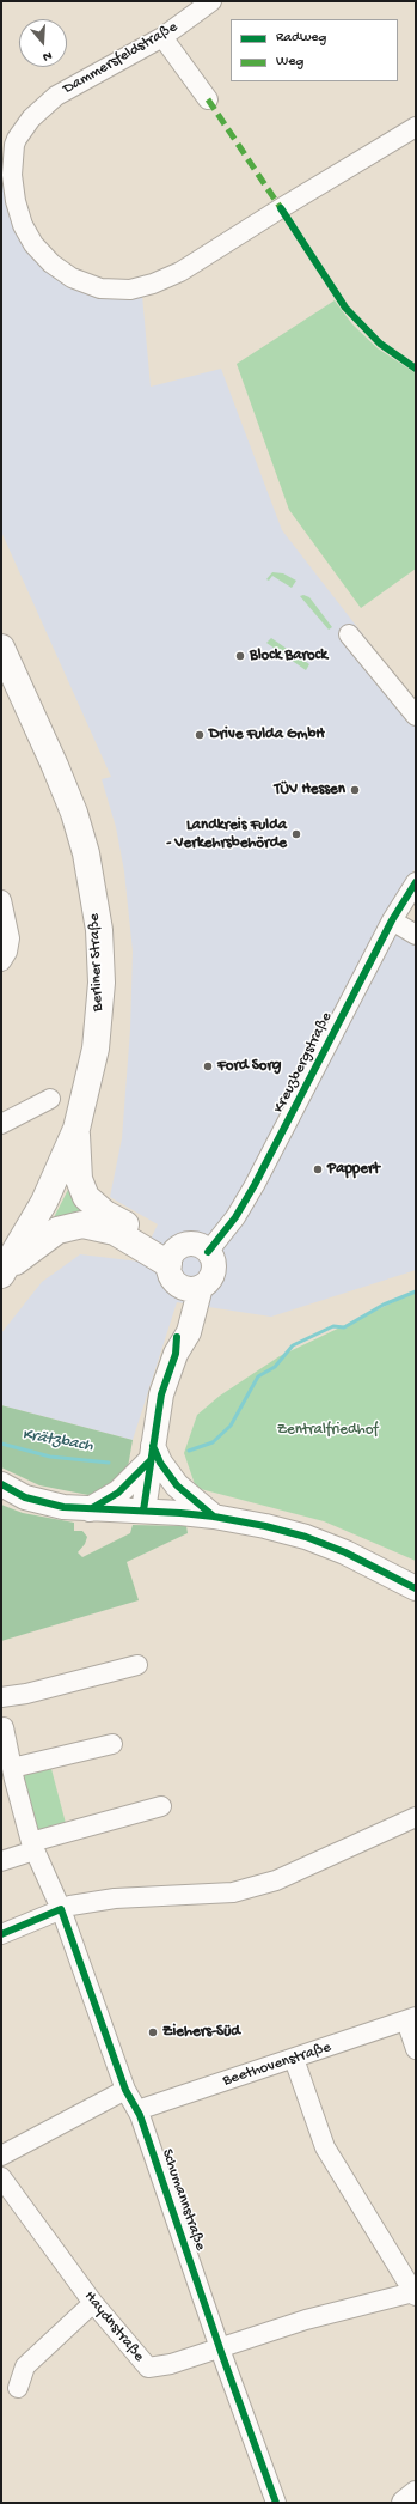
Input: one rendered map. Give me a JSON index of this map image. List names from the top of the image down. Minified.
{"streets":{"highway":["Berliner Straße"],"street":["Dammersfeldstraße","Kreuzbergstraße","Beethovenstraße","Schumannstraße","Haydnstraße"]},"crossings":[["Beethovenstraße","Schumannstraße"],["Schumannstraße","Haydnstraße"]],"water":["Krätzbach"],"parks":["Zentralfriedhof"],"places":["Block Barock","Drive Fulda GmbH","TÜV Hessen","Landkreis Fulda - Verkehrsbehörde","Ford Sorg","Pappert","Ziehers-Süd"],"legend":["Radweg","Weg"],"north":"bottom"}
